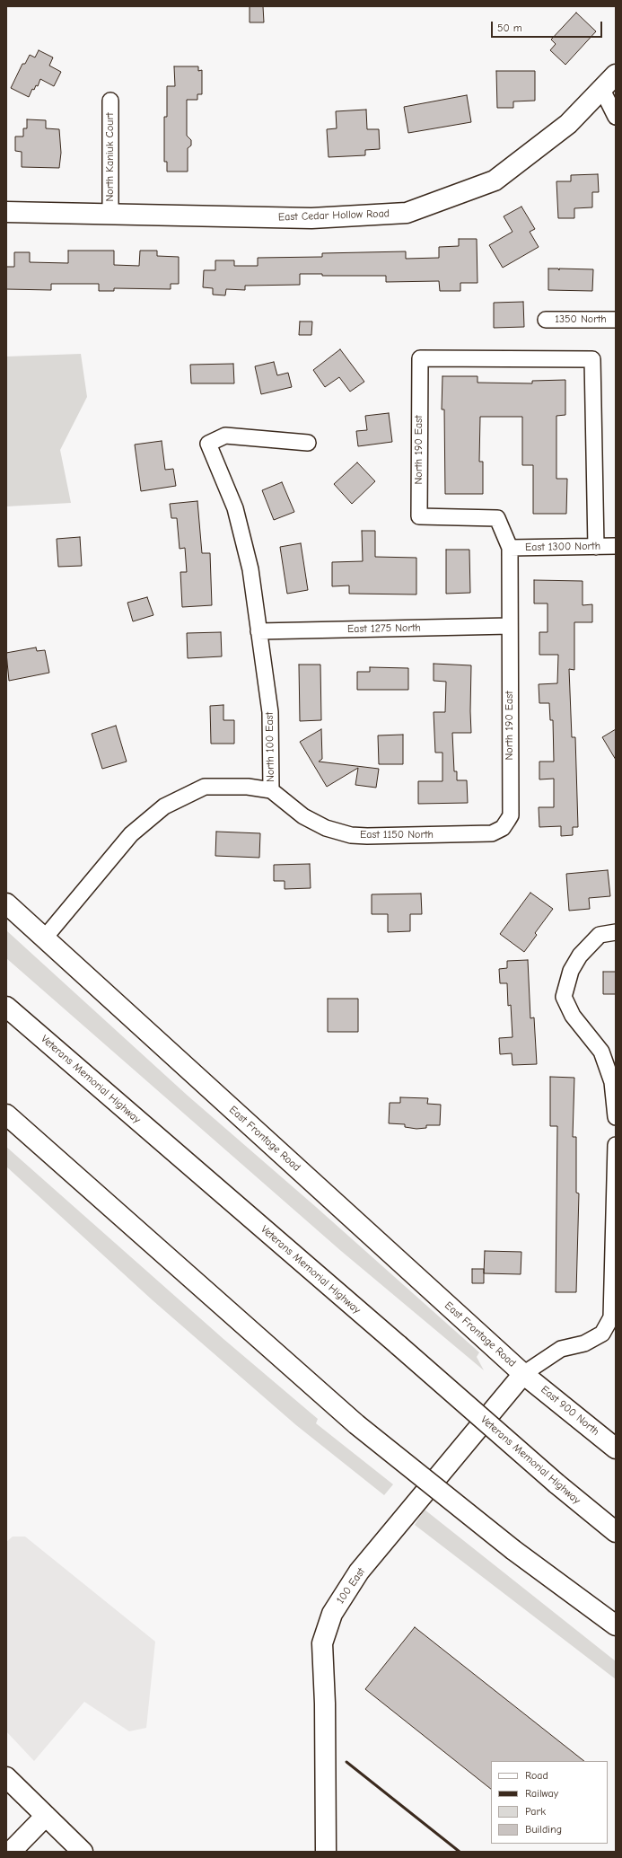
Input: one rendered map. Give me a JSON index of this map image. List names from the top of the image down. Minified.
{"streets":{"main road":["East Cedar Hollow Road","Veterans Memorial Highway","East Frontage Road","East 900 North","100 East"],"street":["North Kaniuk Court","1350 North","North 190 East","East 1300 North","East 1275 North","North 100 East","East 1150 North"]},"crossings":[["North Kaniuk Court","East Cedar Hollow Road"],["North 190 East","East 1300 North"],["North 190 East","East 1275 North"],["North 190 East","East 1150 North"],["East 1275 North","North 100 East"],["North 100 East","East 1150 North"],["North 100 East","East Frontage Road"],["East Frontage Road","East 900 North"],["East Frontage Road","100 East"],["East 900 North","100 East"]],"legend":["Road","Railway","Park","Building"],"scale_bar":"50 m"}
